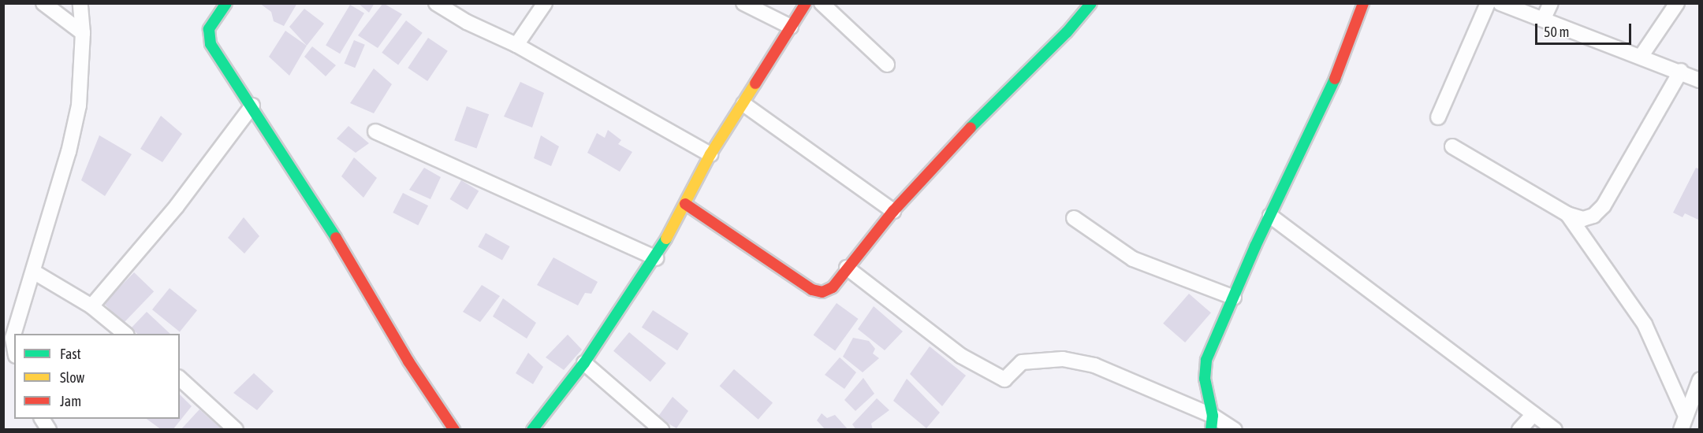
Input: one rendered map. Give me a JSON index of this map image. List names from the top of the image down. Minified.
{"legend":["Fast","Slow","Jam"],"scale_bar":"50 m"}
